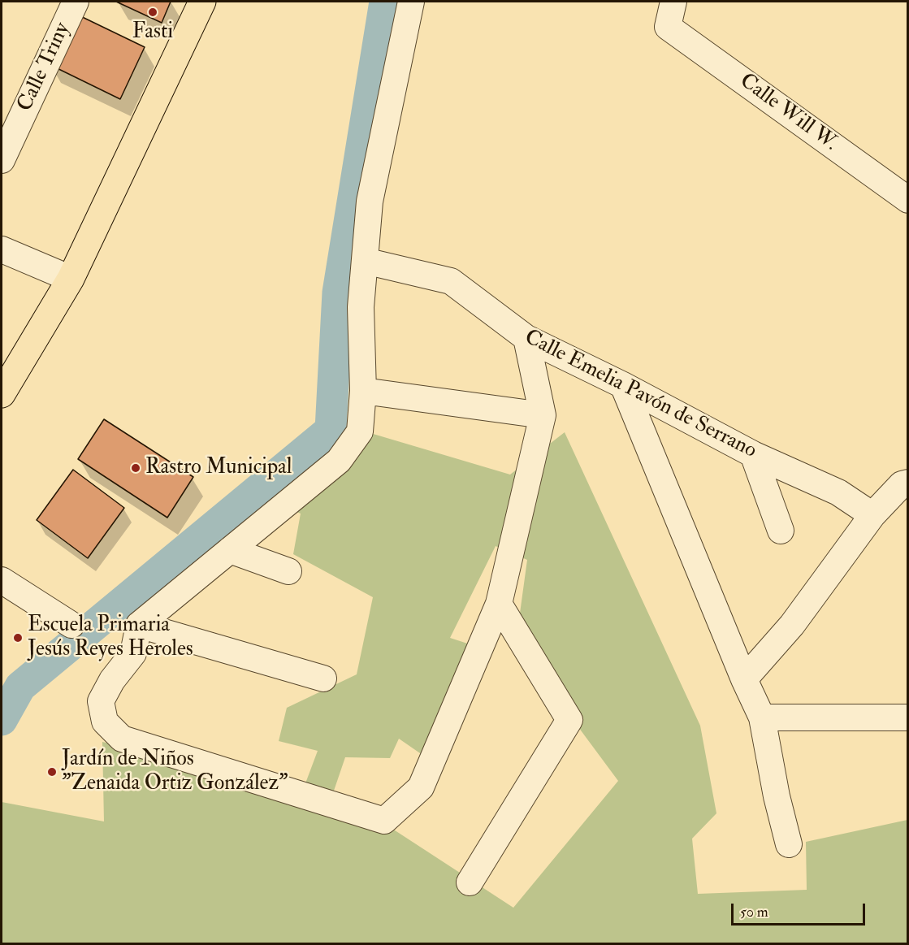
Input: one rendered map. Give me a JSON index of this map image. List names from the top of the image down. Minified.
{"streets":{"street":["Calle Triny","Calle Will W.","Calle Emelia Pavón de Serrano"]},"places":["Fasti","Rastro Municipal","Escuela Primaria Jesús Reyes Heroles","Jardín de Niños \"Zenaida Ortiz González\""],"scale_bar":"50 m"}
